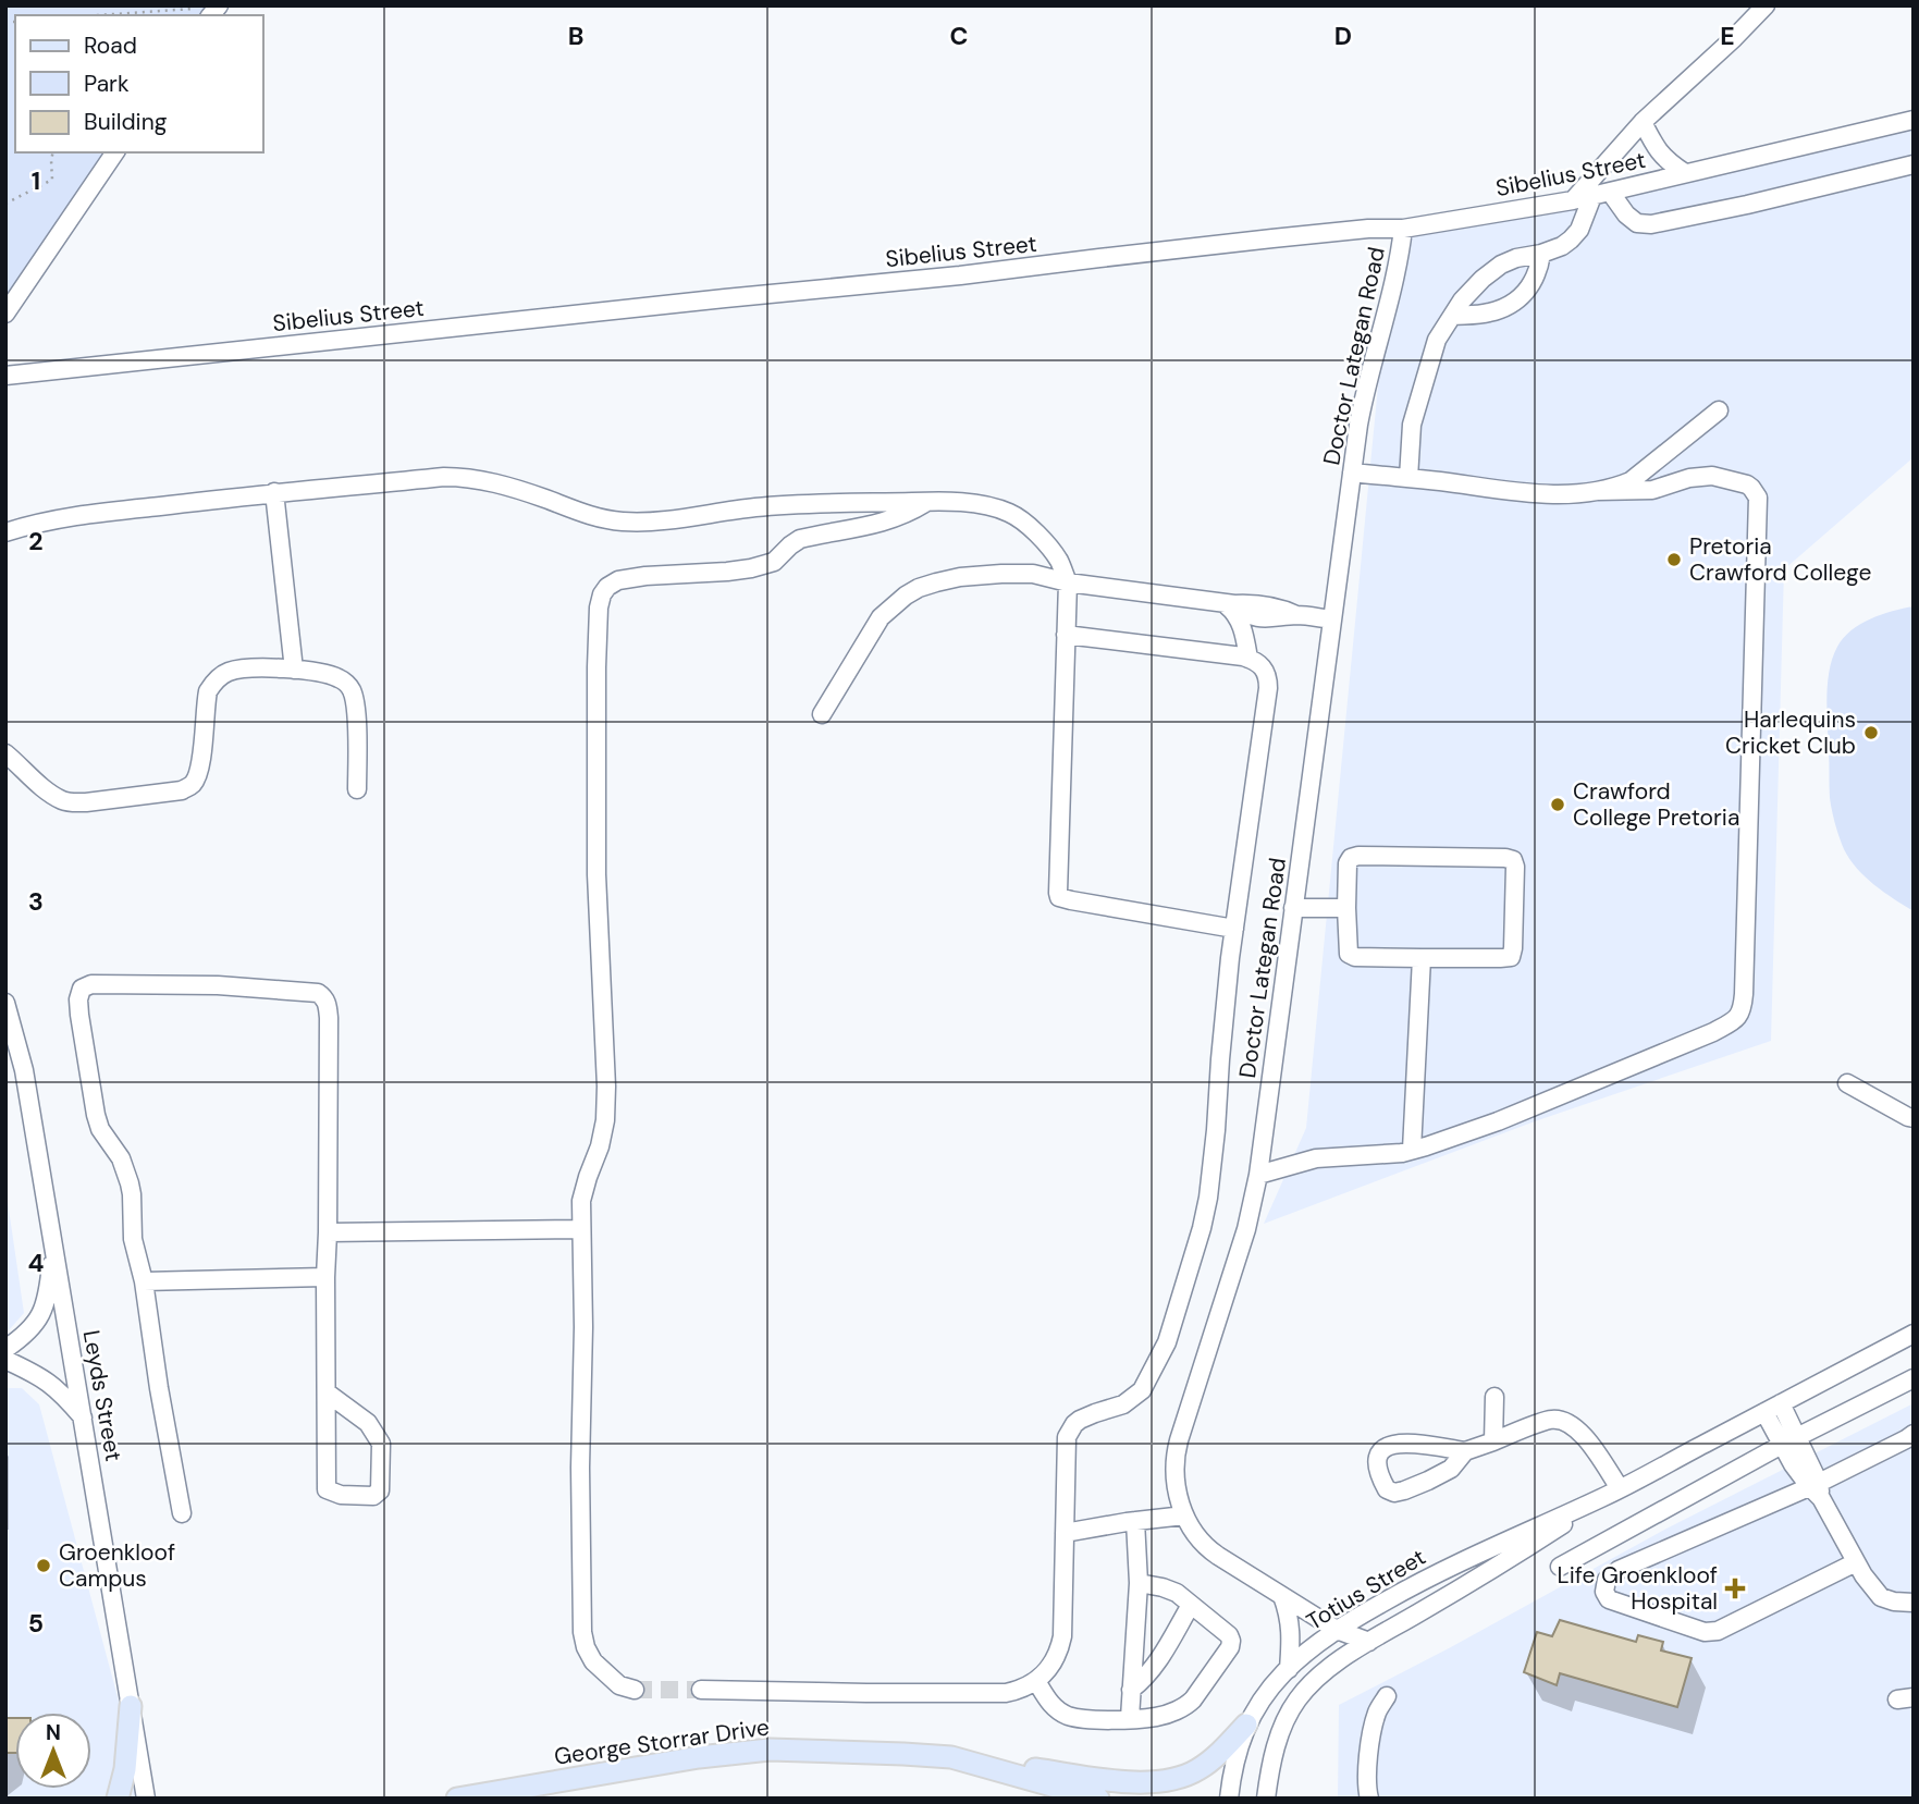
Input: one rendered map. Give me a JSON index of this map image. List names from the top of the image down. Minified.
{"streets":{"main road":["George Storrar Drive"],"street":["Sibelius Street","Doctor Lategan Road","Leyds Street","Totius Street"]},"crossings":[["Sibelius Street","Doctor Lategan Road"],["Doctor Lategan Road","Totius Street"]],"places":{"other":["Pretoria Crawford College","Harlequins Cricket Club","Crawford College Pretoria","Groenkloof Campus"],"health":["Life Groenkloof Hospital"]},"legend":["Road","Park","Building"],"north":"top","grid":{"columns":["B","C","D","E"],"rows":["1","2","3","4","5"]}}
